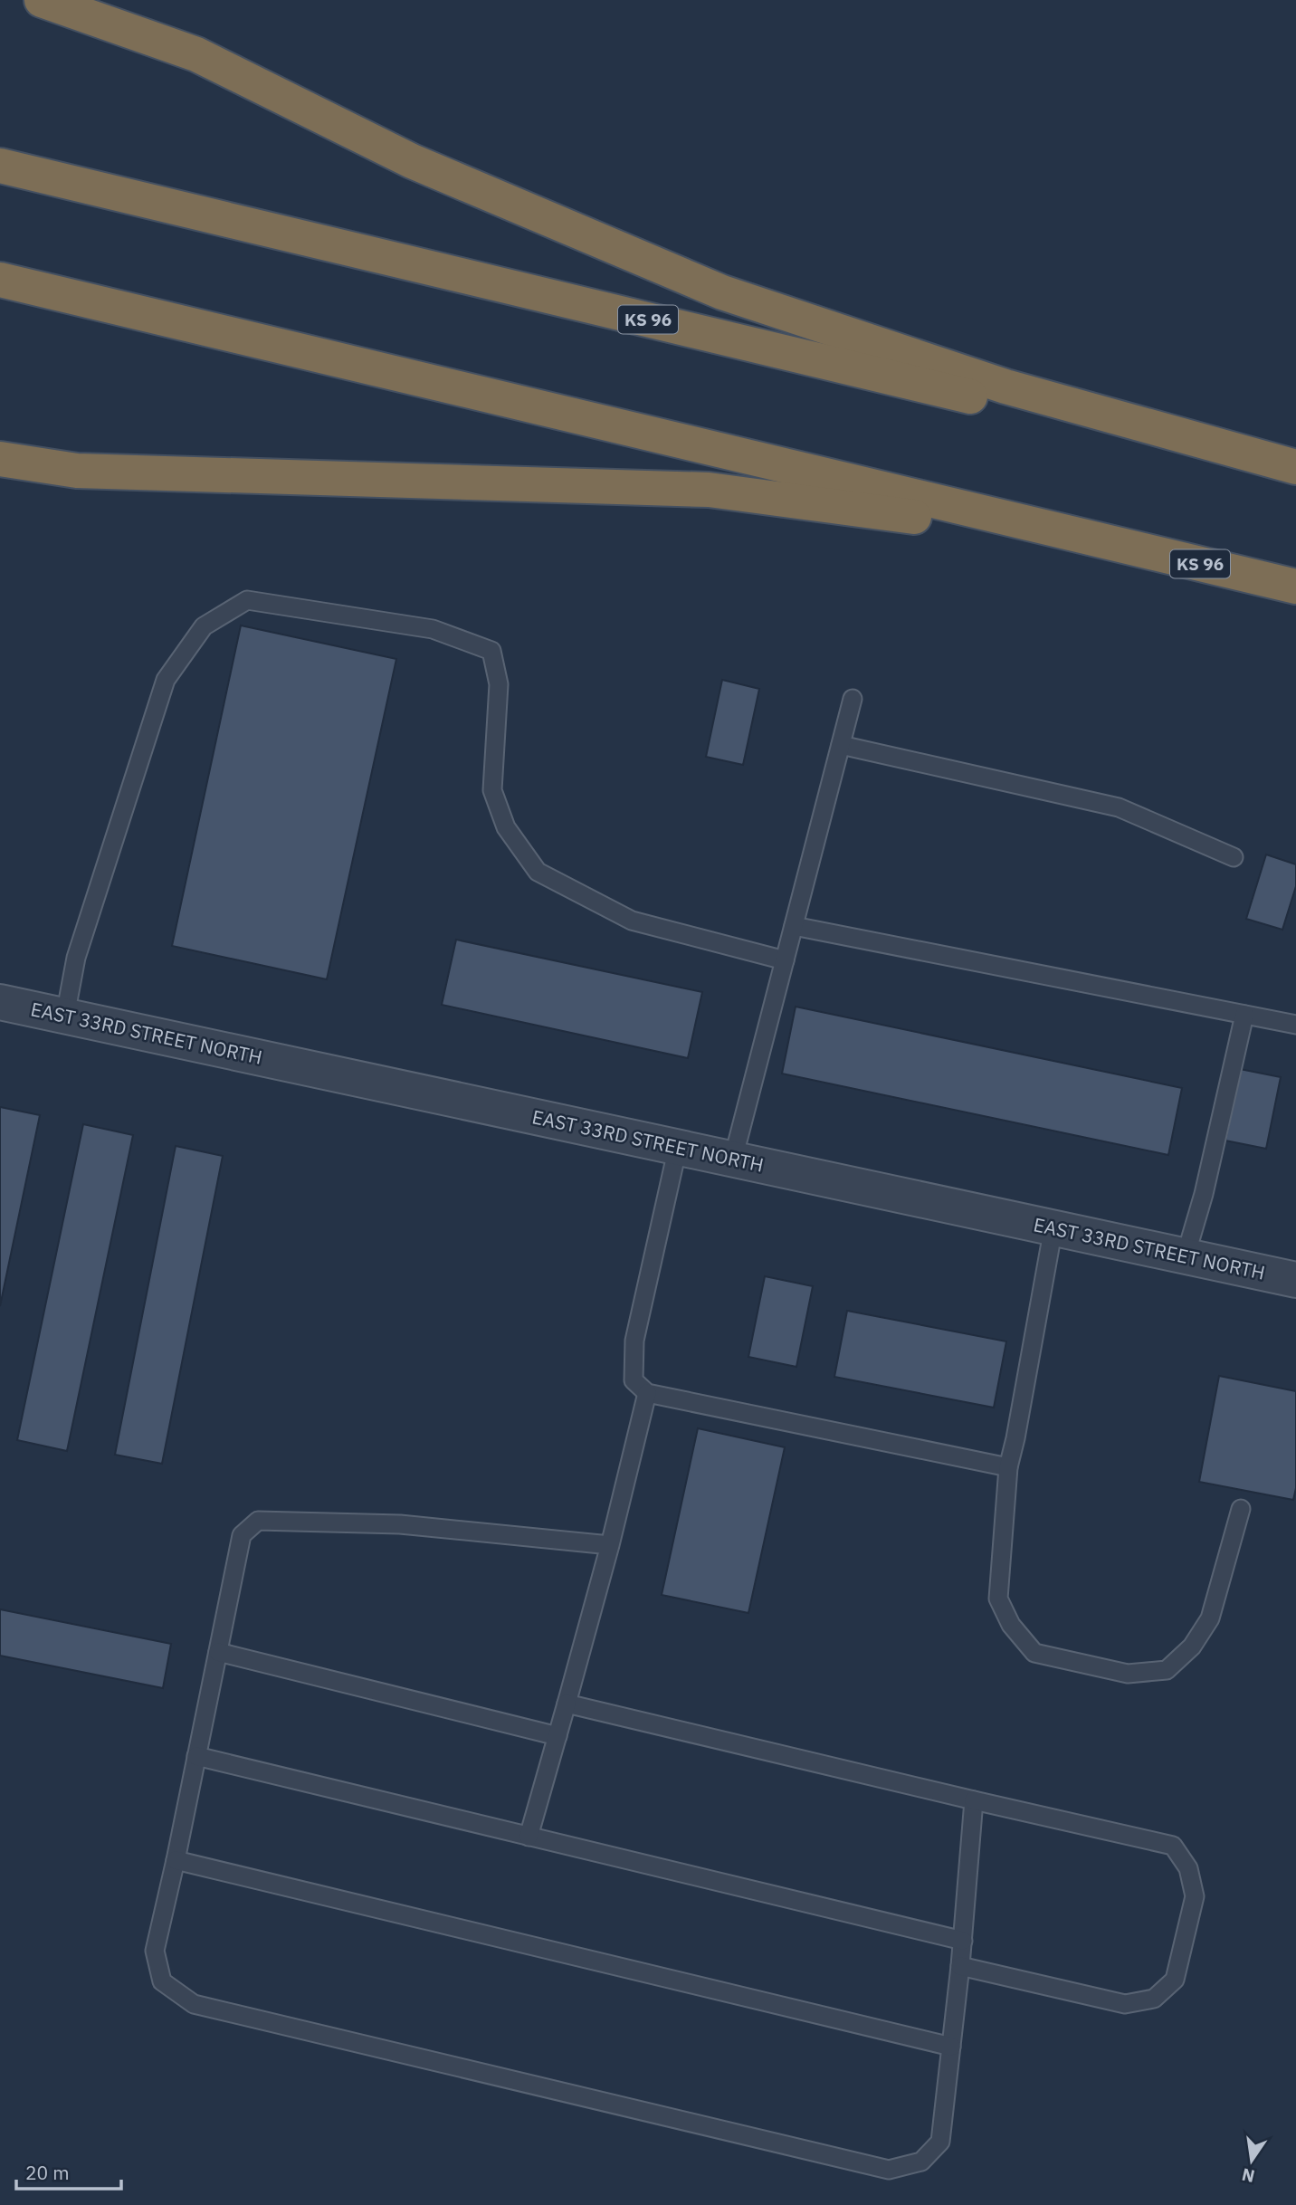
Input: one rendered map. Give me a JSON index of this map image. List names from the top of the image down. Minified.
{"streets":{"highway":["KS 96"],"street":["EAST 33RD STREET NORTH"]},"scale_bar":"20 m","north":"bottom"}
